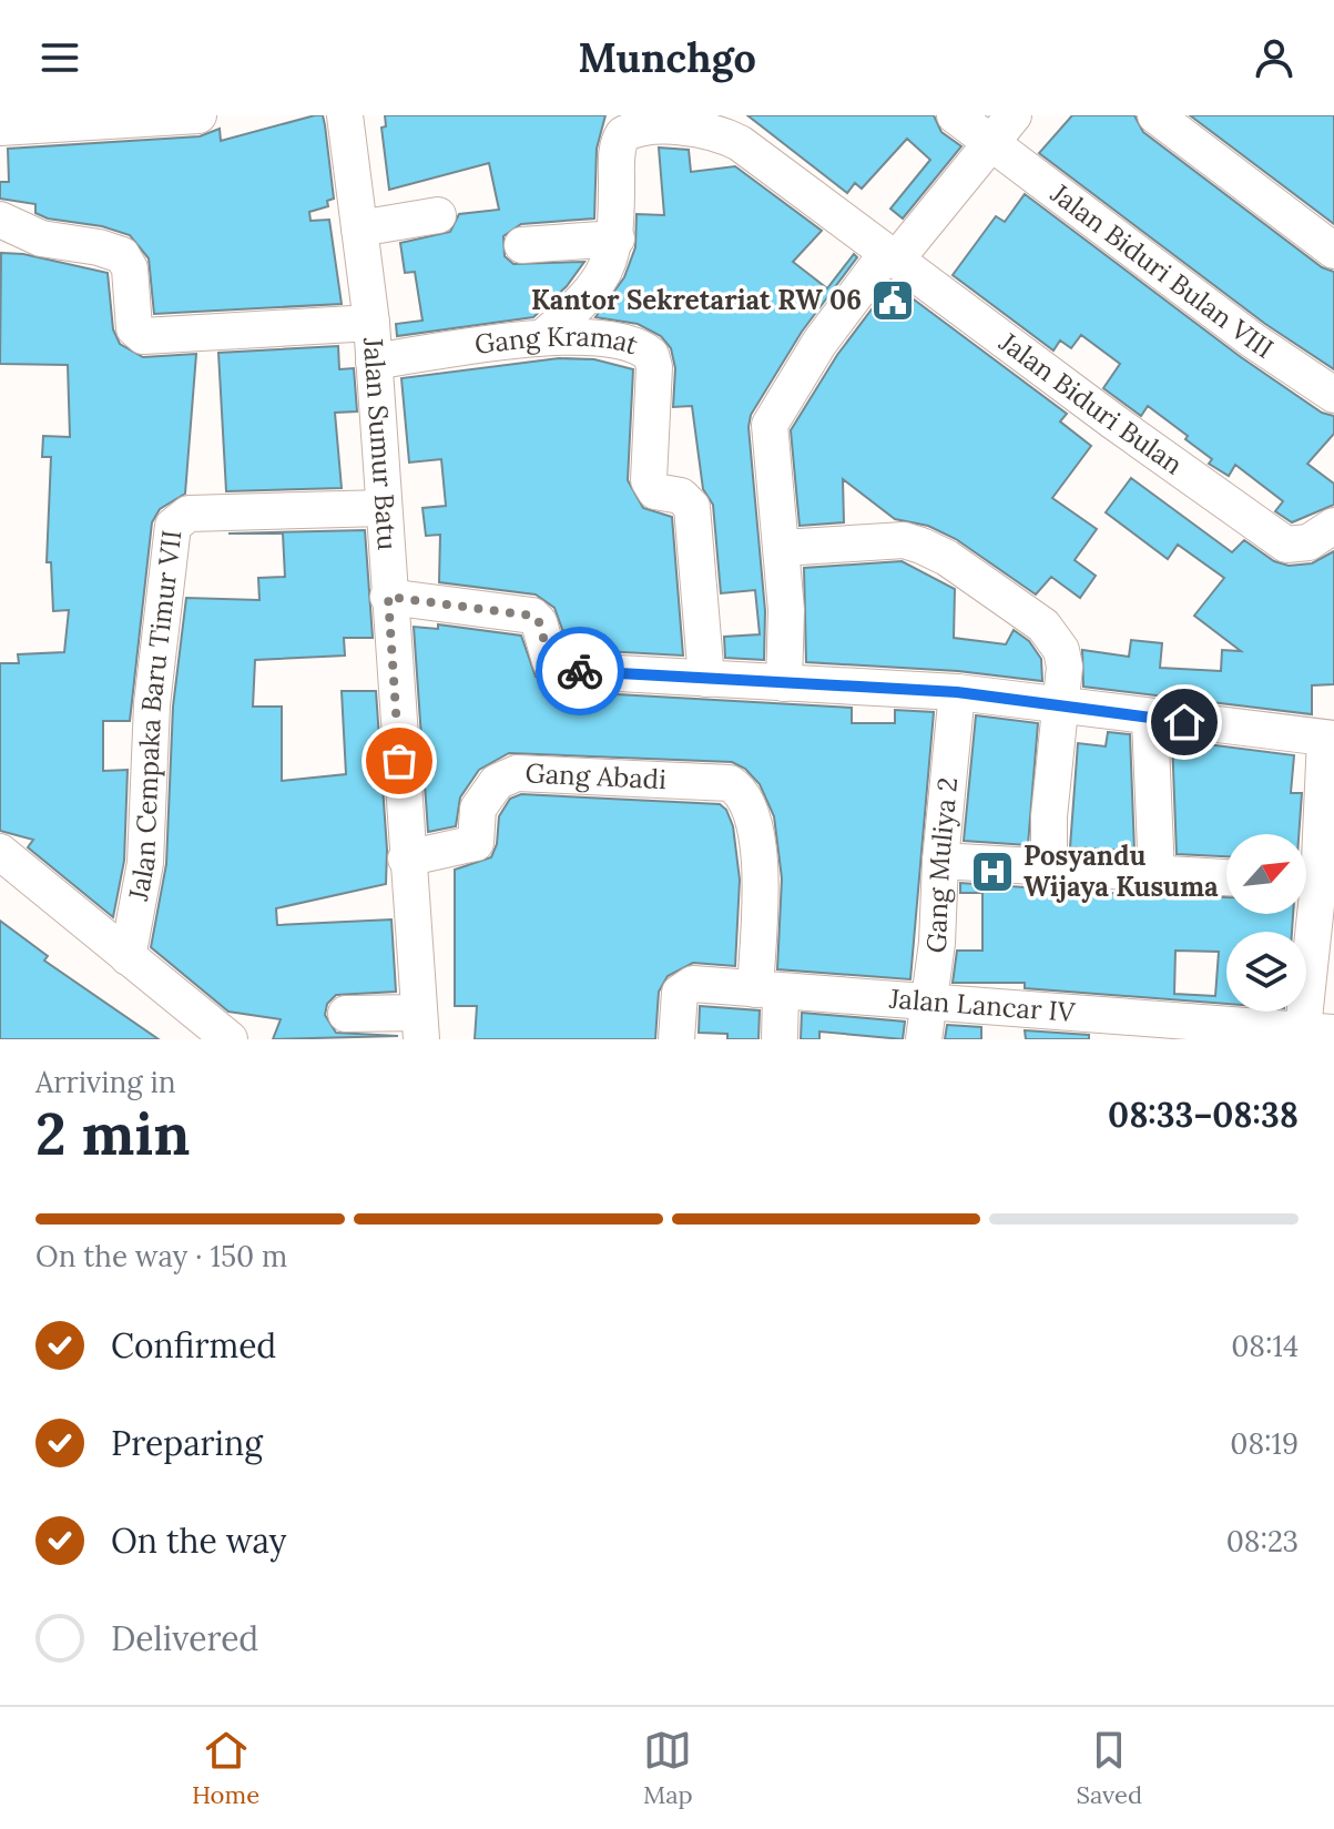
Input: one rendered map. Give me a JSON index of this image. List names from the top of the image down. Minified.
{"streets":{"street":["Jalan Biduri Bulan VIII","Gang Kramat","Jalan Biduri Bulan","Jalan Sumur Batu","Jalan Cempaka Baru Timur VII","Gang Abadi","Gang Muliya 2","Jalan Lancar IV"]},"crossings":[["Gang Kramat","Jalan Sumur Batu"],["Jalan Sumur Batu","Jalan Cempaka Baru Timur VII"],["Jalan Sumur Batu","Gang Abadi"],["Gang Abadi","Jalan Lancar IV"],["Gang Muliya 2","Jalan Lancar IV"]],"places":{"public building":["Kantor Sekretariat RW 06"],"hospital":["Posyandu Wijaya Kusuma"]},"north":"top right","page":{"header":"Munchgo","heading":["2 min","Arriving in","08:33–08:38"],"bar":"On the way · 150 m","list":[["Confirmed","08:14"],["Preparing","08:19"],["On the way","08:23"],"Delivered"],"tabs":["Home","Map","Saved"]}}
